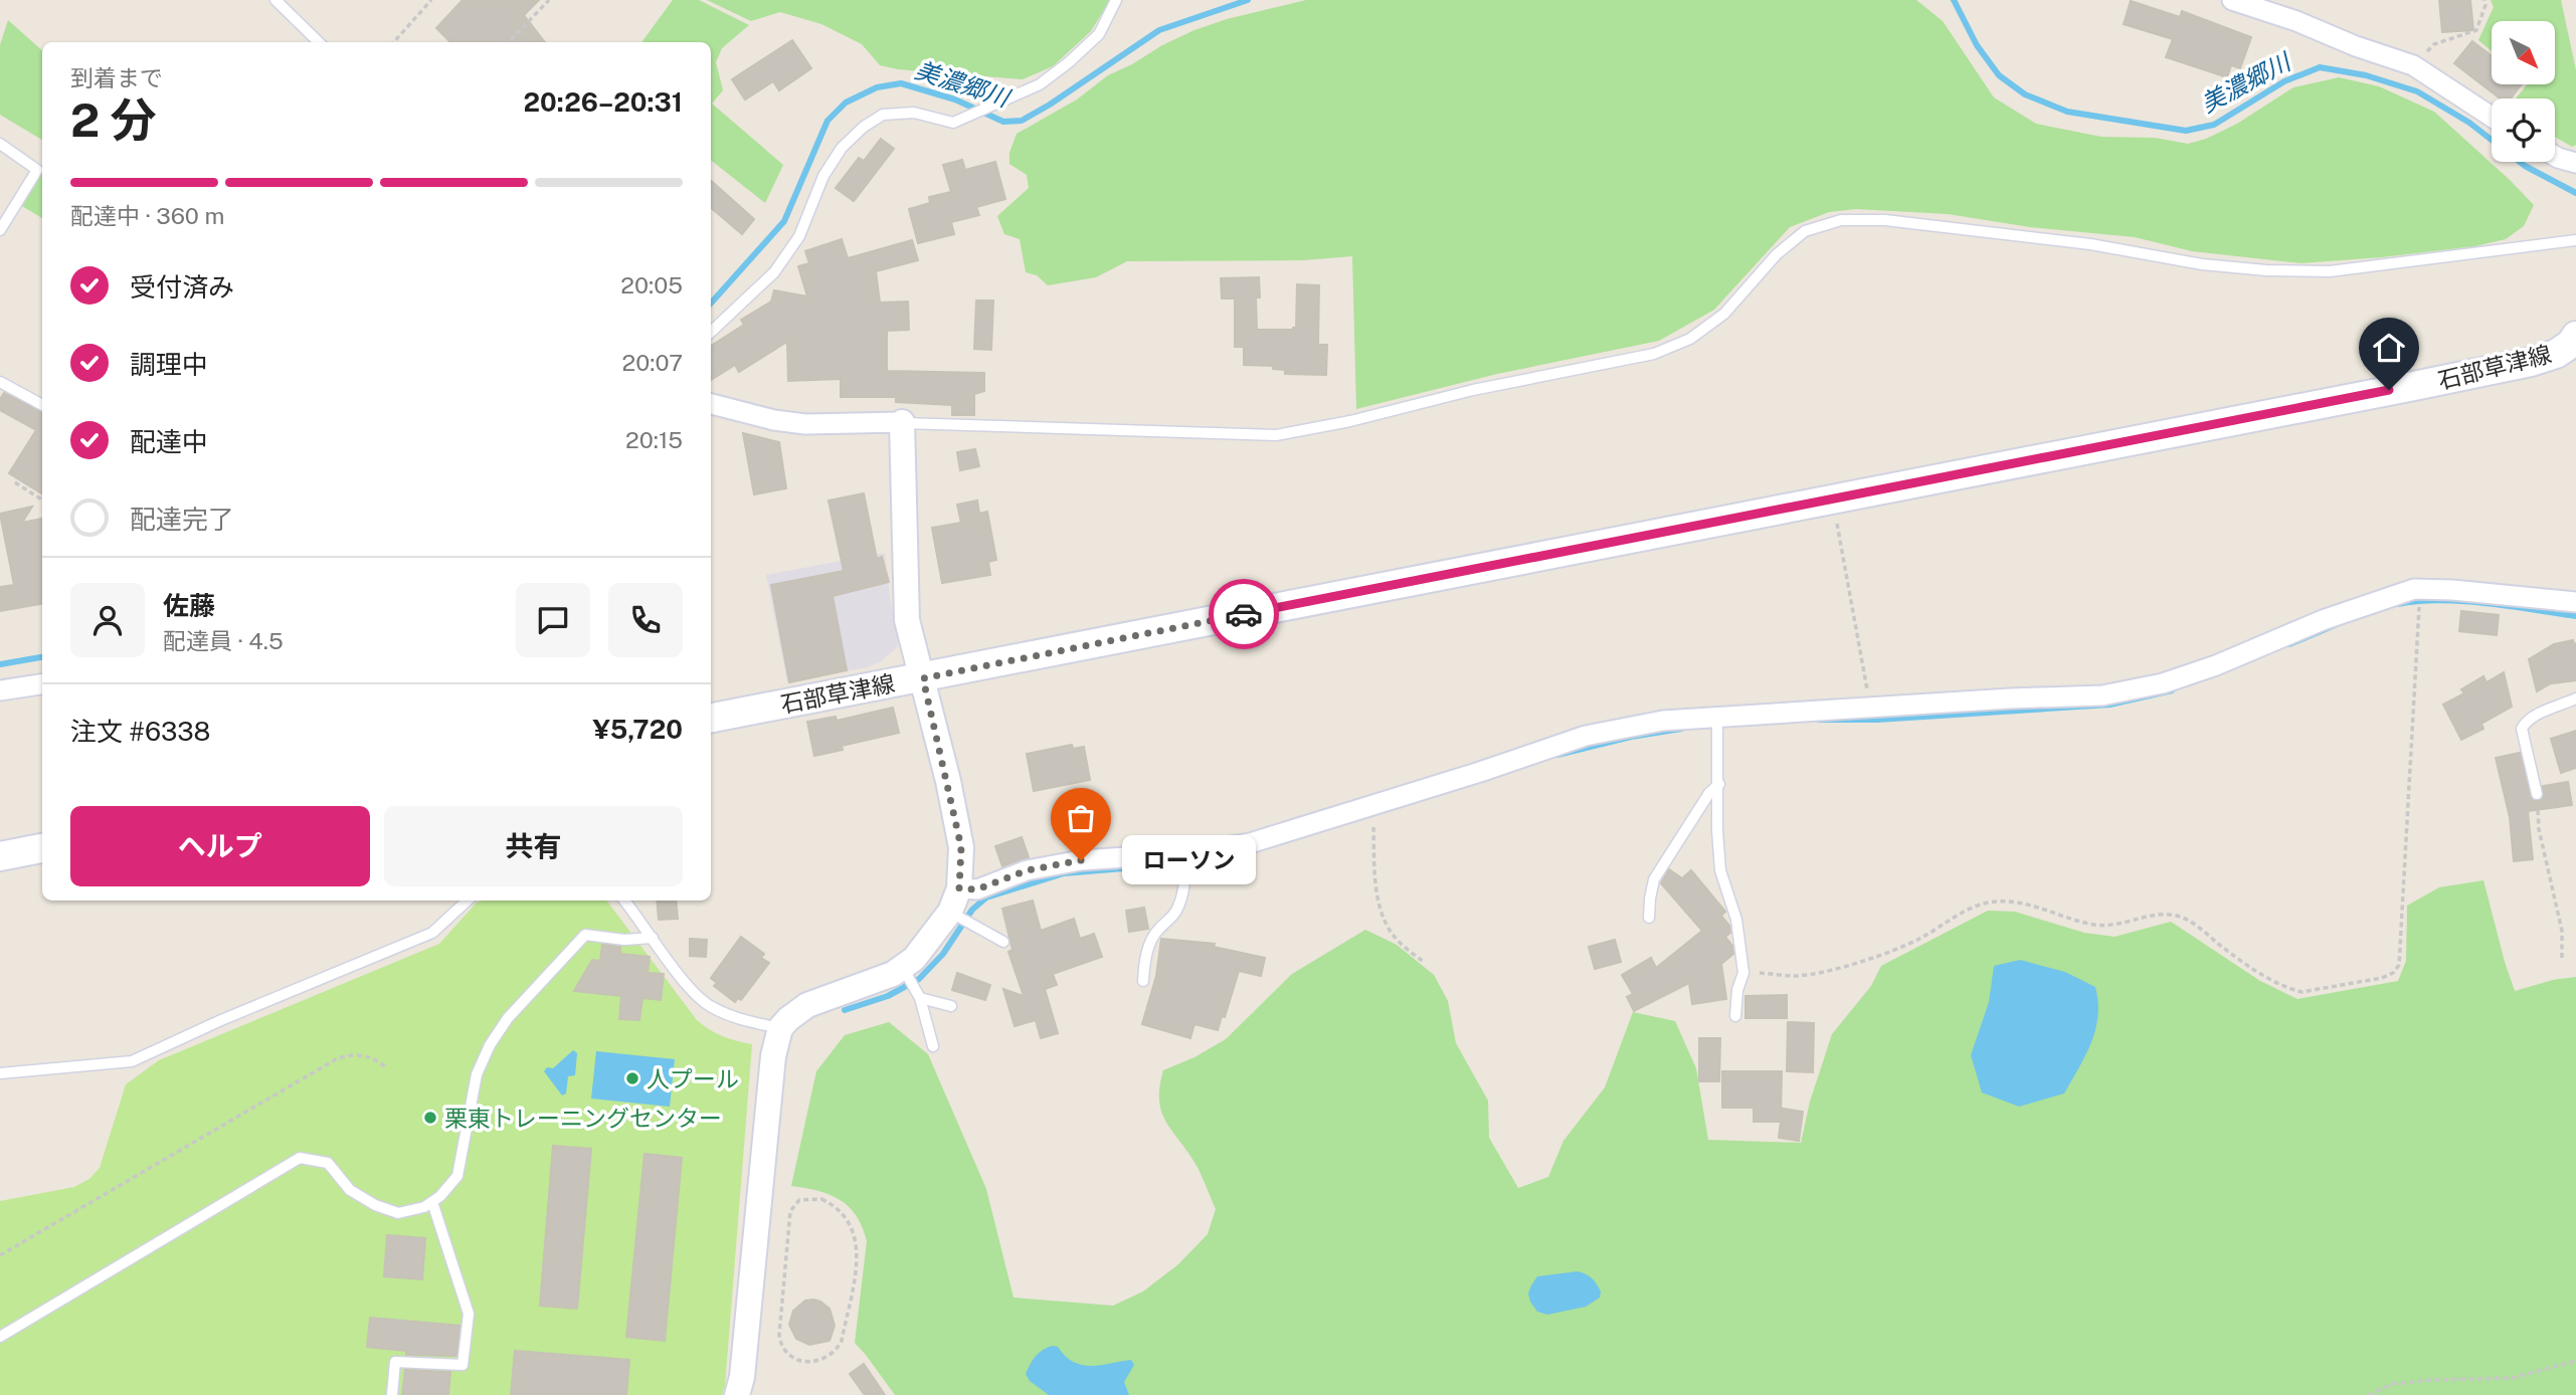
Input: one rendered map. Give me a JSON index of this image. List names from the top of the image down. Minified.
{"streets":{"main road":["石部草津線"]},"water":["美濃郷川"],"places":["ローソン","人プール","栗東トレーニングセンター"],"north":"bottom right","page":{"heading":["2 分","到着まで","20:26–20:31"],"panel":["佐藤","配達員 · 4.5","注文 #6338","¥5,720"],"bar":"配達中 · 360 m","list":[["受付済み","20:05"],["調理中","20:07"],["配達中","20:15"],"配達完了"],"buttons":["ヘルプ","共有"],"bubble":"ローソン"}}
